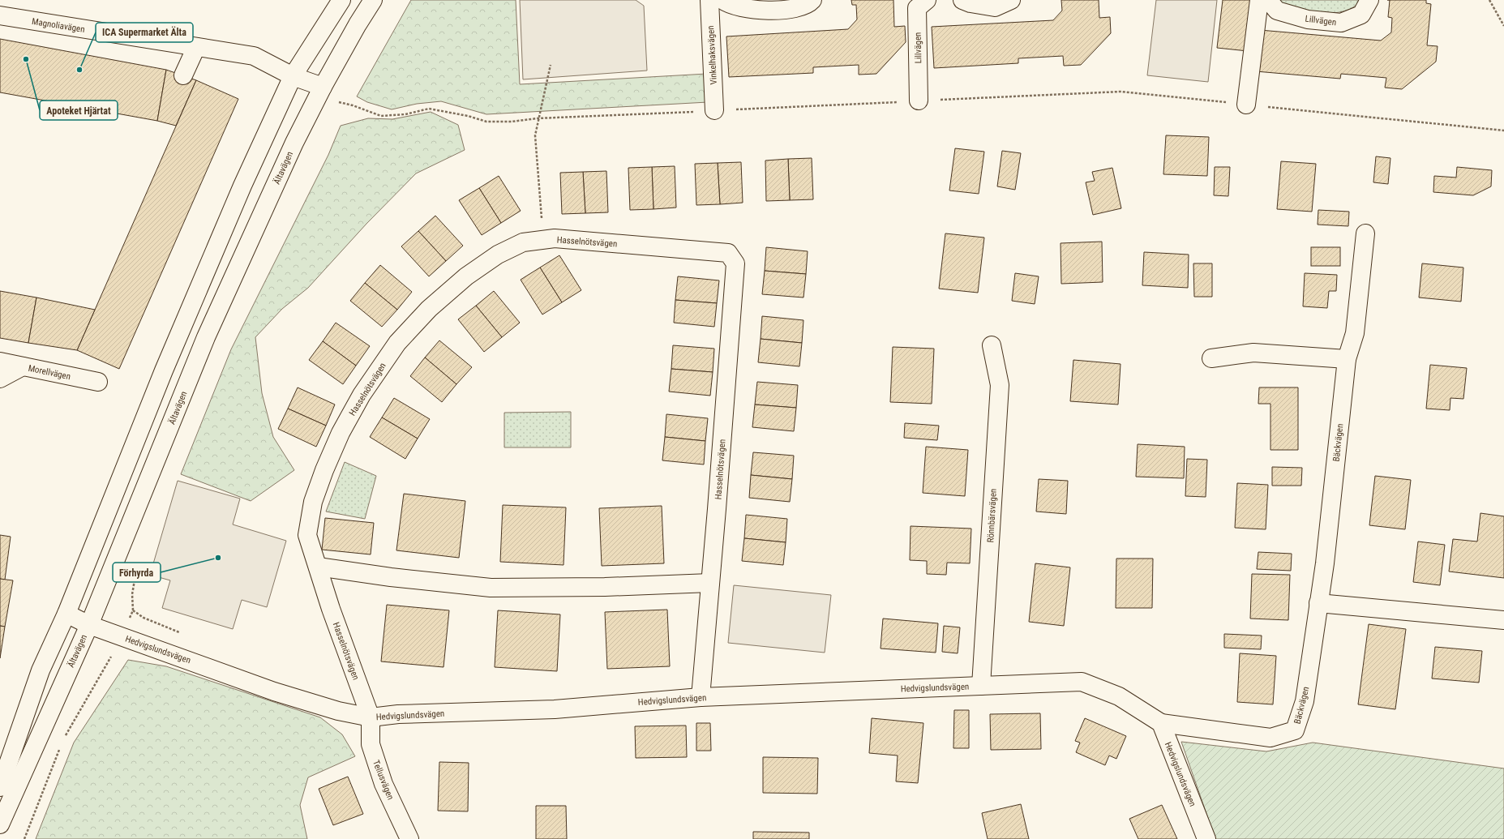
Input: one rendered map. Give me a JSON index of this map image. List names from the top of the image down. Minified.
{"streets":{"street":["Lillvägen","Magnoliavägen","Vinkelhaksvägen","Ältavägen","Hasselnötsvägen","Morellvägen","Bäckvägen","Rönnbärsvägen","Hedvigslundsvägen","Tellusvägen"]},"crossings":[["Magnoliavägen","Ältavägen"],["Ältavägen","Hedvigslundsvägen"],["Hasselnötsvägen","Hedvigslundsvägen"],["Hasselnötsvägen","Tellusvägen"],["Bäckvägen","Hedvigslundsvägen"],["Rönnbärsvägen","Hedvigslundsvägen"],["Hedvigslundsvägen","Tellusvägen"]],"places":["Apoteket Hjärtat","ICA Supermarket Älta","Förhyrda"]}
